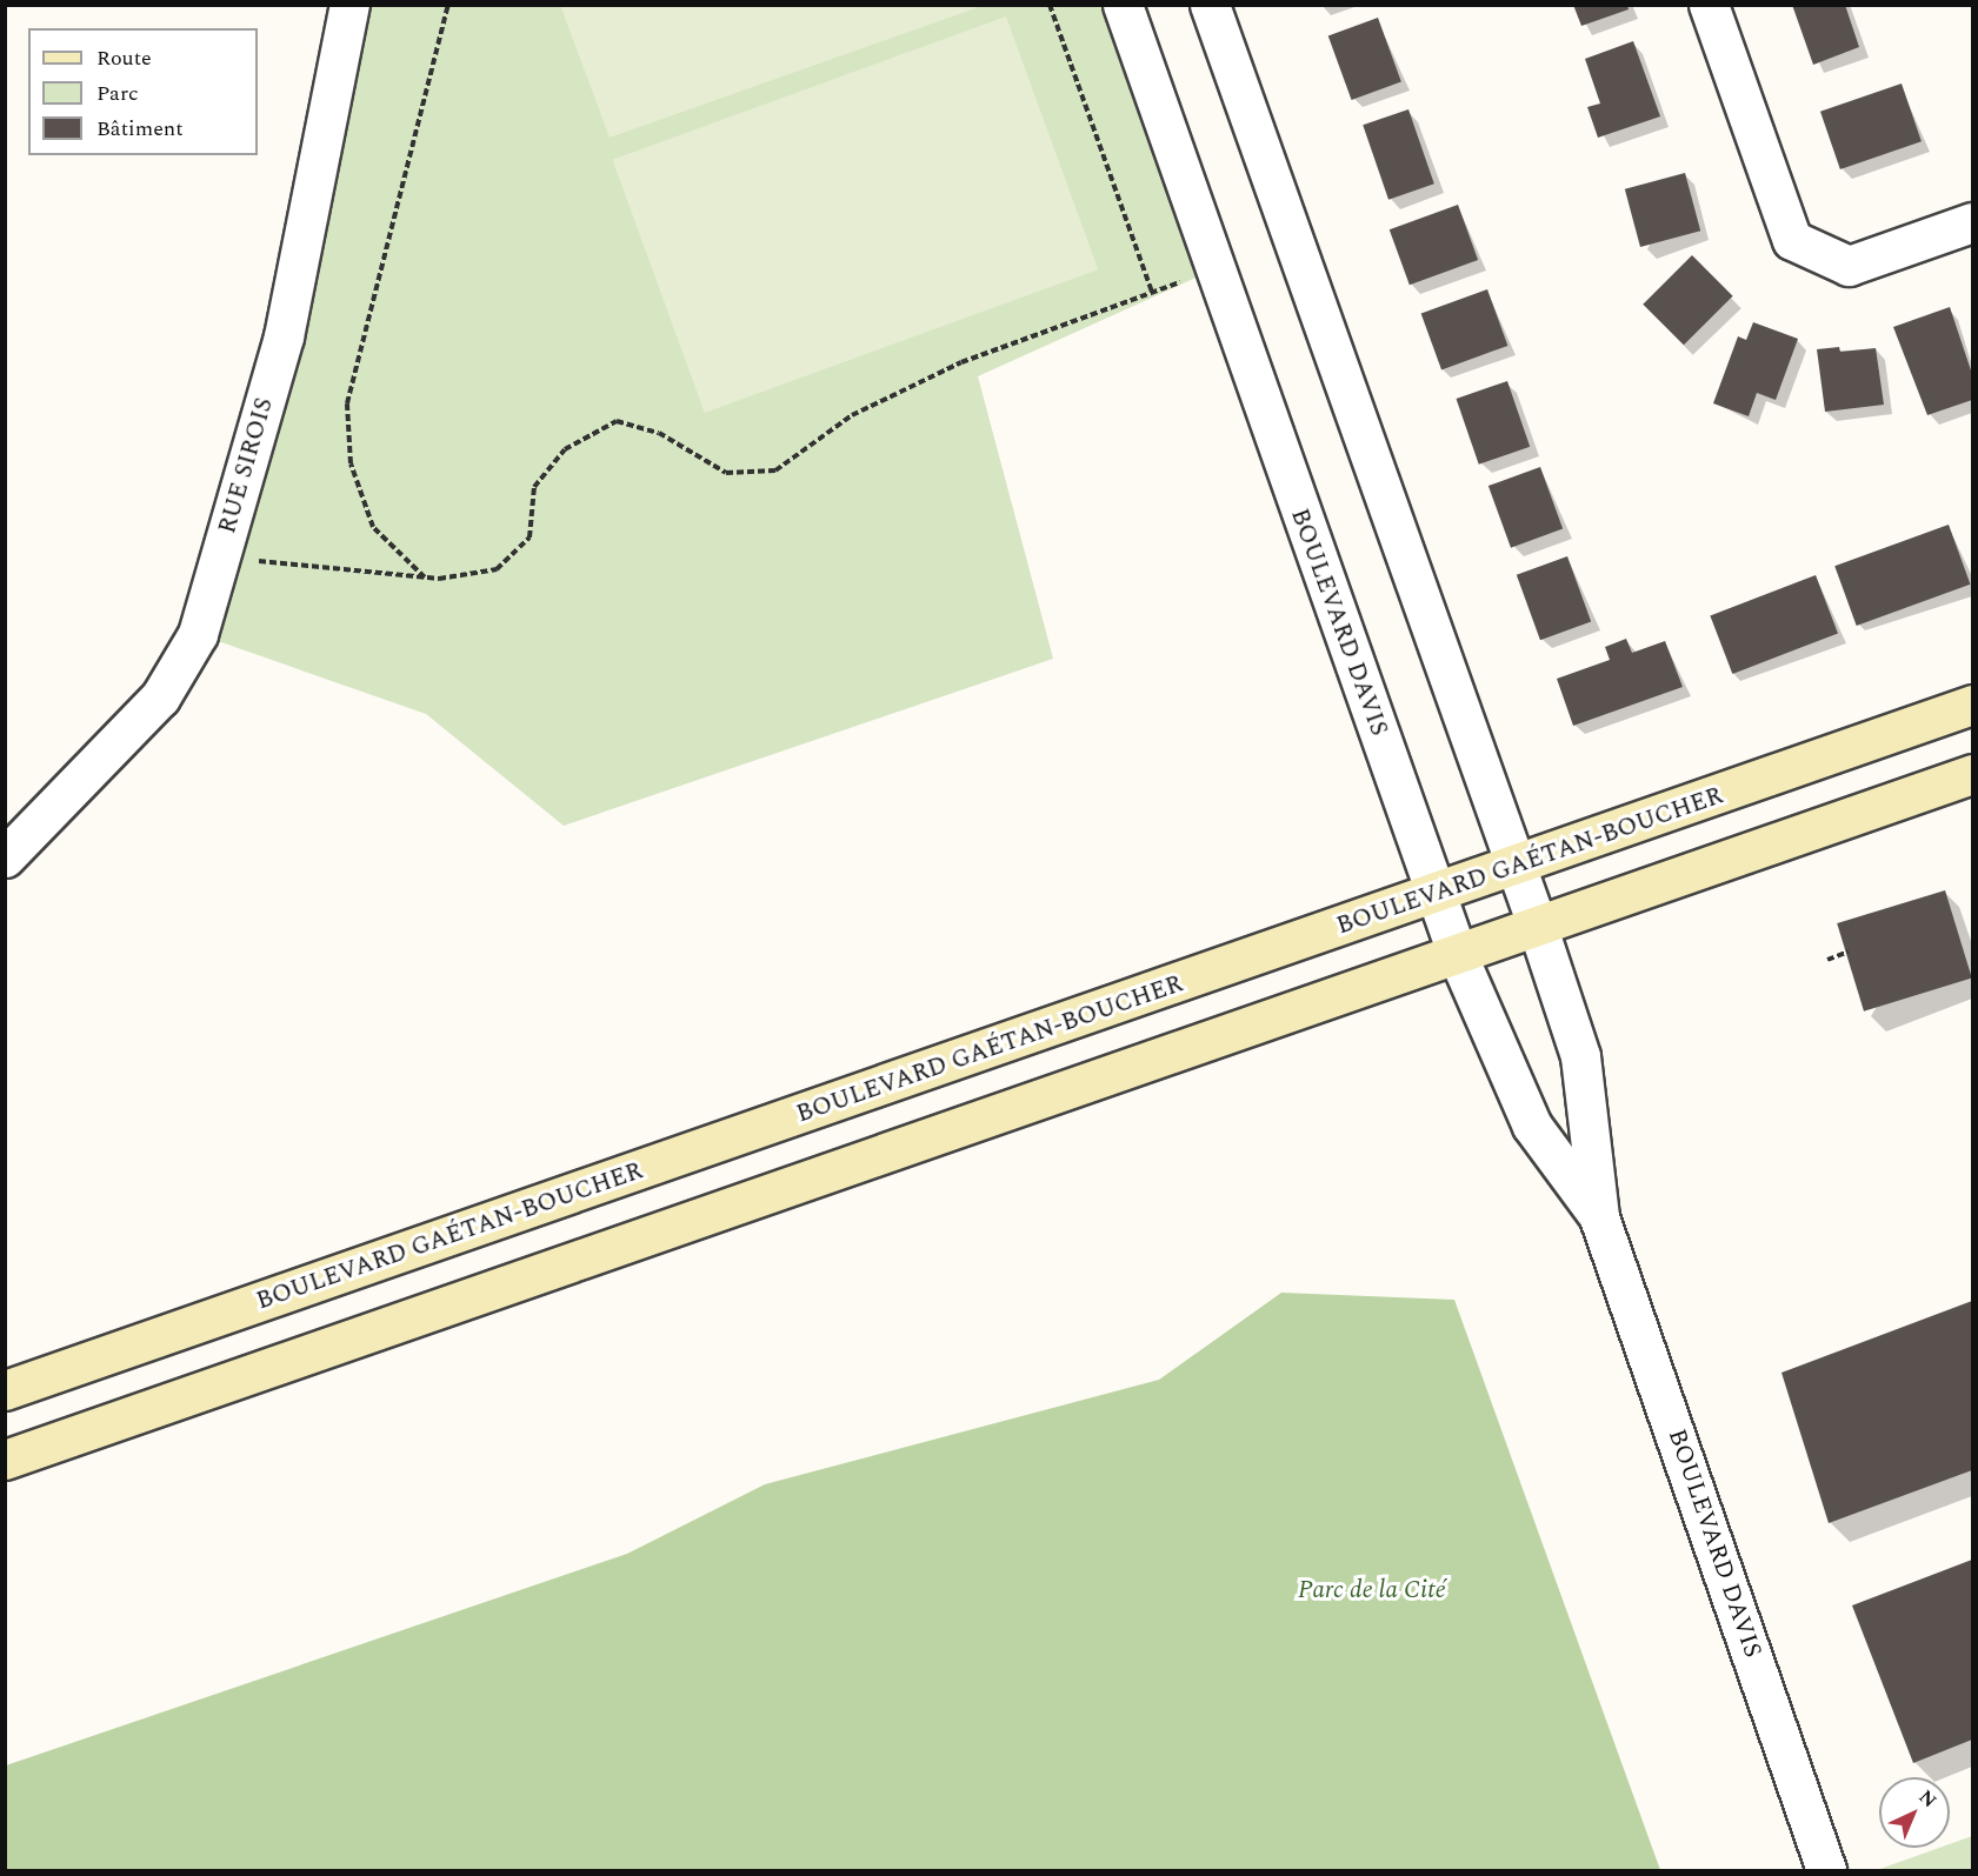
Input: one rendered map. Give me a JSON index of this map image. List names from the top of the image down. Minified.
{"streets":{"main road":["BOULEVARD GAÉTAN-BOUCHER"],"street":["RUE SIROIS","BOULEVARD DAVIS"]},"crossings":[["BOULEVARD DAVIS","BOULEVARD GAÉTAN-BOUCHER"]],"parks":["Parc de la Cité"],"legend":["Route","Parc","Bâtiment"],"north":"top right"}
